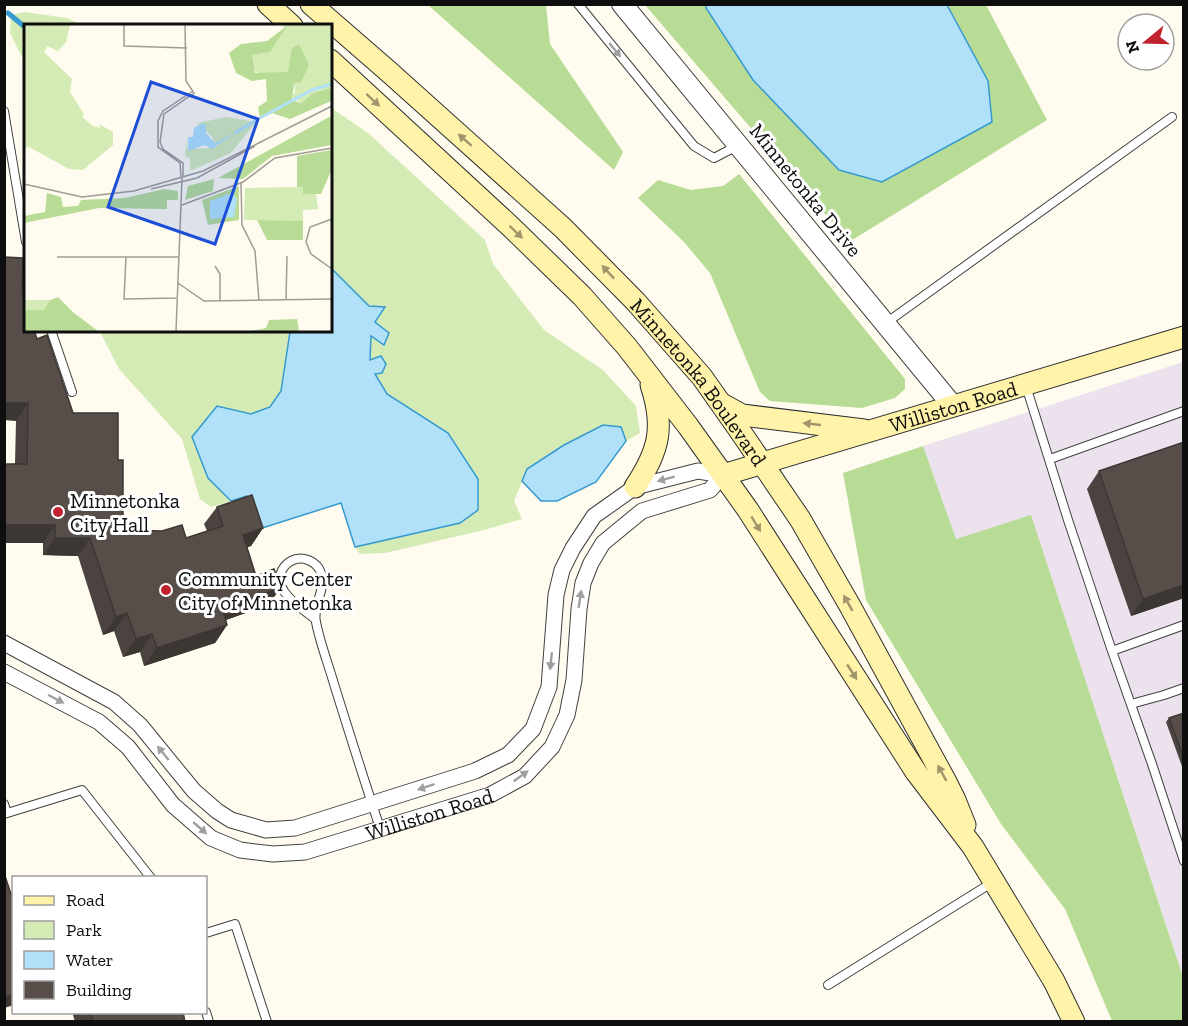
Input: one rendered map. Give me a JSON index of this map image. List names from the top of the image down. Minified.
{"streets":{"main road":["Minnetonka Boulevard","Williston Road"],"street":["Minnetonka Drive"]},"crossings":[["Minnetonka Drive","Williston Road"],["Minnetonka Boulevard","Williston Road"]],"places":["Minnetonka City Hall","Community Center City of Minnetonka"],"legend":["Road","Park","Water","Building"],"north":"left"}
